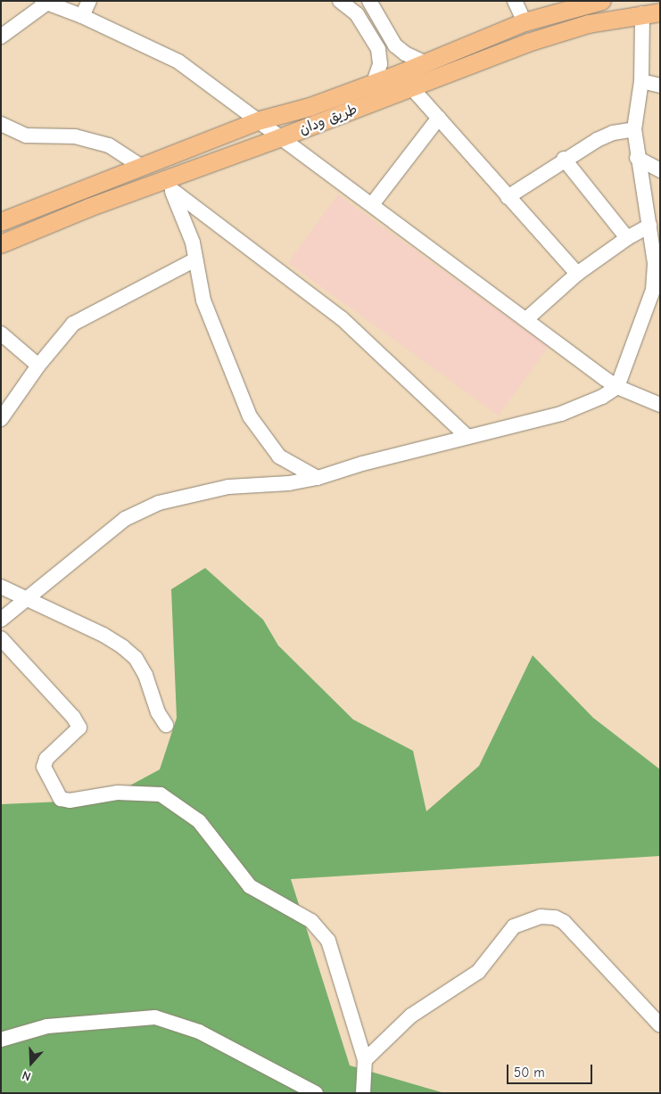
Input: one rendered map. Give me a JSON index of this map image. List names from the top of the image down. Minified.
{"streets":{"main road":["طريق ودان"]},"scale_bar":"50 m","north":"bottom"}
